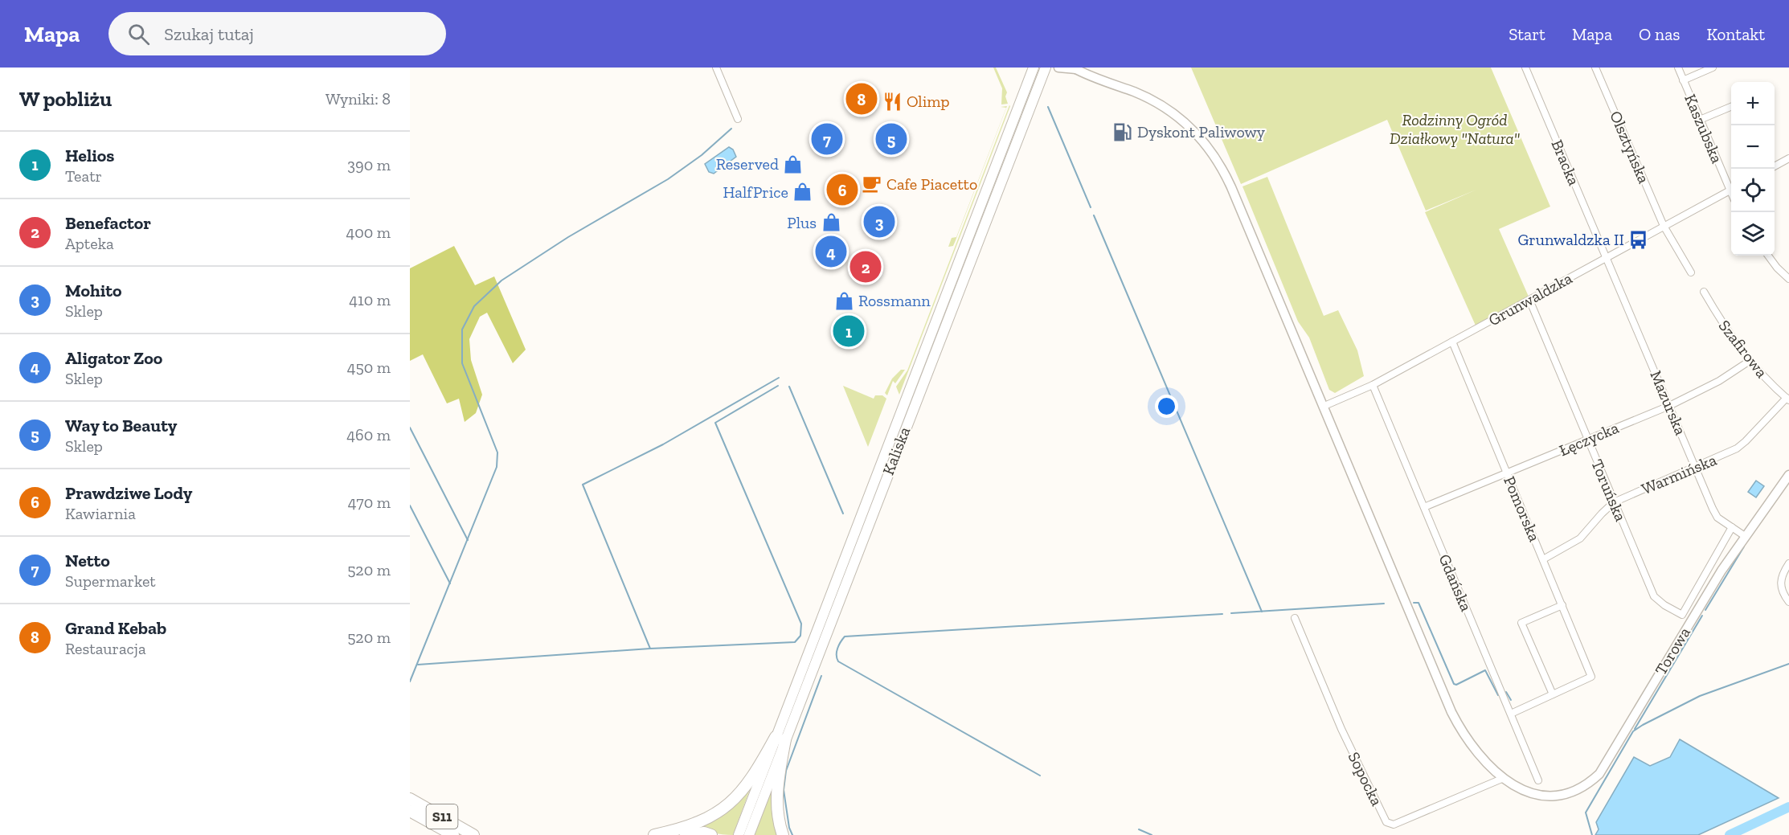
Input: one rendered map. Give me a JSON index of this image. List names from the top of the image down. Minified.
{"streets":{"highway":["S11"],"main road":["Kaliska"],"street":["Kaszubska","Olsztyńska","Bracka","Grunwaldzka","Szafirowa","Mazurska","Łęczycka","Warmińska","Toruńska","Pomorska","Gdańska","Torowa","Sopocka"]},"crossings":[["Olsztyńska","Grunwaldzka"],["Bracka","Grunwaldzka"],["Bracka","Mazurska"],["Grunwaldzka","Mazurska"],["Grunwaldzka","Toruńska"],["Grunwaldzka","Pomorska"],["Grunwaldzka","Gdańska"],["Szafirowa","Łęczycka"],["Szafirowa","Warmińska"],["Mazurska","Łęczycka"],["Mazurska","Warmińska"],["Mazurska","Toruńska"],["Mazurska","Torowa"],["Łęczycka","Toruńska"],["Łęczycka","Pomorska"],["Łęczycka","Gdańska"],["Warmińska","Toruńska"],["Warmińska","Pomorska"],["Torowa","Sopocka"]],"parks":["Rodzinny Ogród Działkowy \"Natura\""],"places":{"restaurant":["Olimp"],"fuel station":["Dyskont Paliwowy"],"shop":["Reserved","HalfPrice","Plus","Rossmann"],"cafe":["Cafe Piacetto"],"bus stop":["Grunwaldzka II"]},"page":{"header":"Mapa","search":"Szukaj tutaj","nav":["Start","Mapa","O nas","Kontakt"],"heading":["W pobliżu","Wyniki: 8"],"pins":["8","5","7","6","3","4","2","1"],"map_buttons":["+","−"],"list":[{"mark":"1","name":"Helios","note":"Teatr","value":"390 m"},{"mark":"2","name":"Benefactor","note":"Apteka","value":"400 m"},{"mark":"3","name":"Mohito","note":"Sklep","value":"410 m"},{"mark":"4","name":"Aligator Zoo","note":"Sklep","value":"450 m"},{"mark":"5","name":"Way to Beauty","note":"Sklep","value":"460 m"},{"mark":"6","name":"Prawdziwe Lody","note":"Kawiarnia","value":"470 m"},{"mark":"7","name":"Netto","note":"Supermarket","value":"520 m"},{"mark":"8","name":"Grand Kebab","note":"Restauracja","value":"520 m"}]}}
